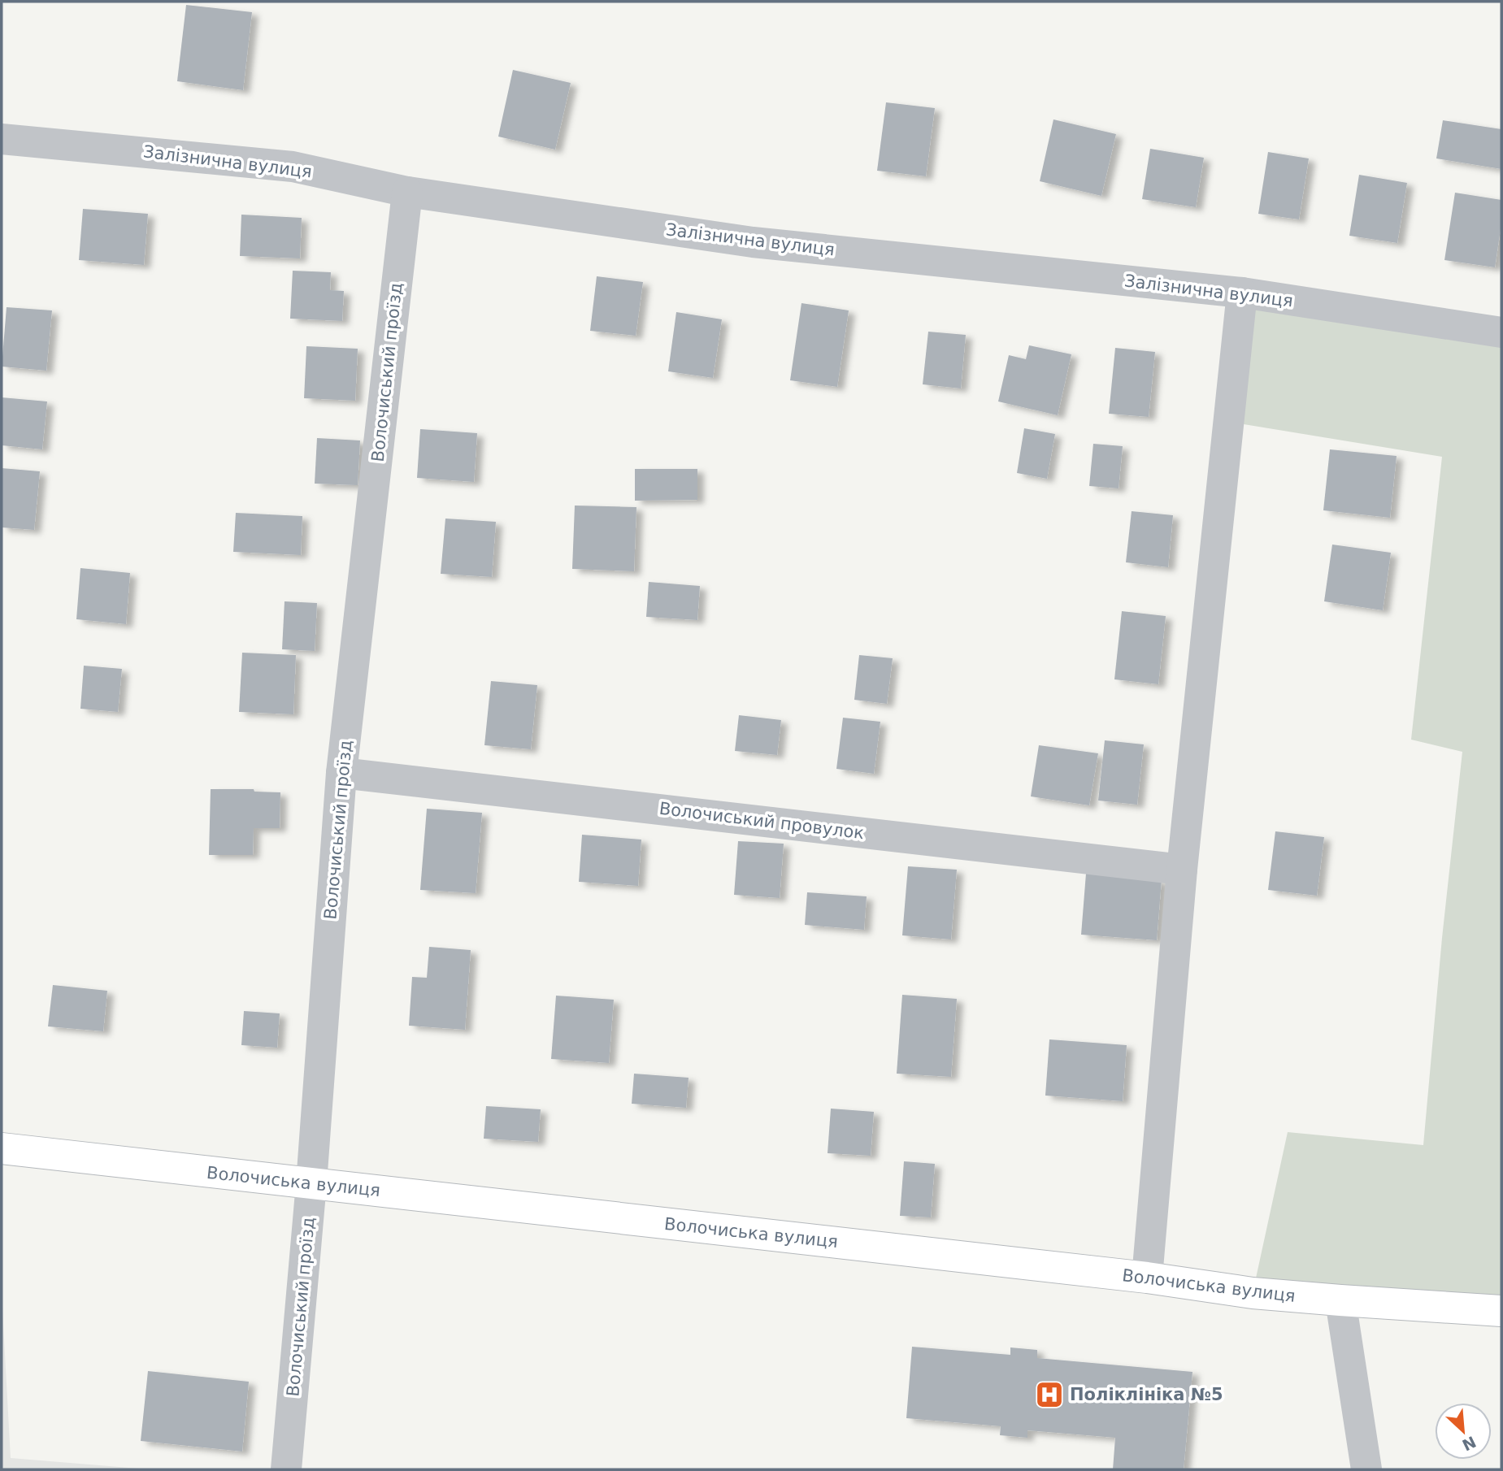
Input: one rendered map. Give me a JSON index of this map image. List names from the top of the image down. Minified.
{"streets":{"main road":["Волочиська вулиця"],"street":["Залізнична вулиця","Волочиський проїзд","Волочиський провулок"]},"crossings":[["Залізнична вулиця","Волочиський проїзд"],["Волочиський проїзд","Волочиський провулок"],["Волочиський проїзд","Волочиська вулиця"]],"places":{"hospital":["Поліклініка №5"]},"north":"bottom right"}
